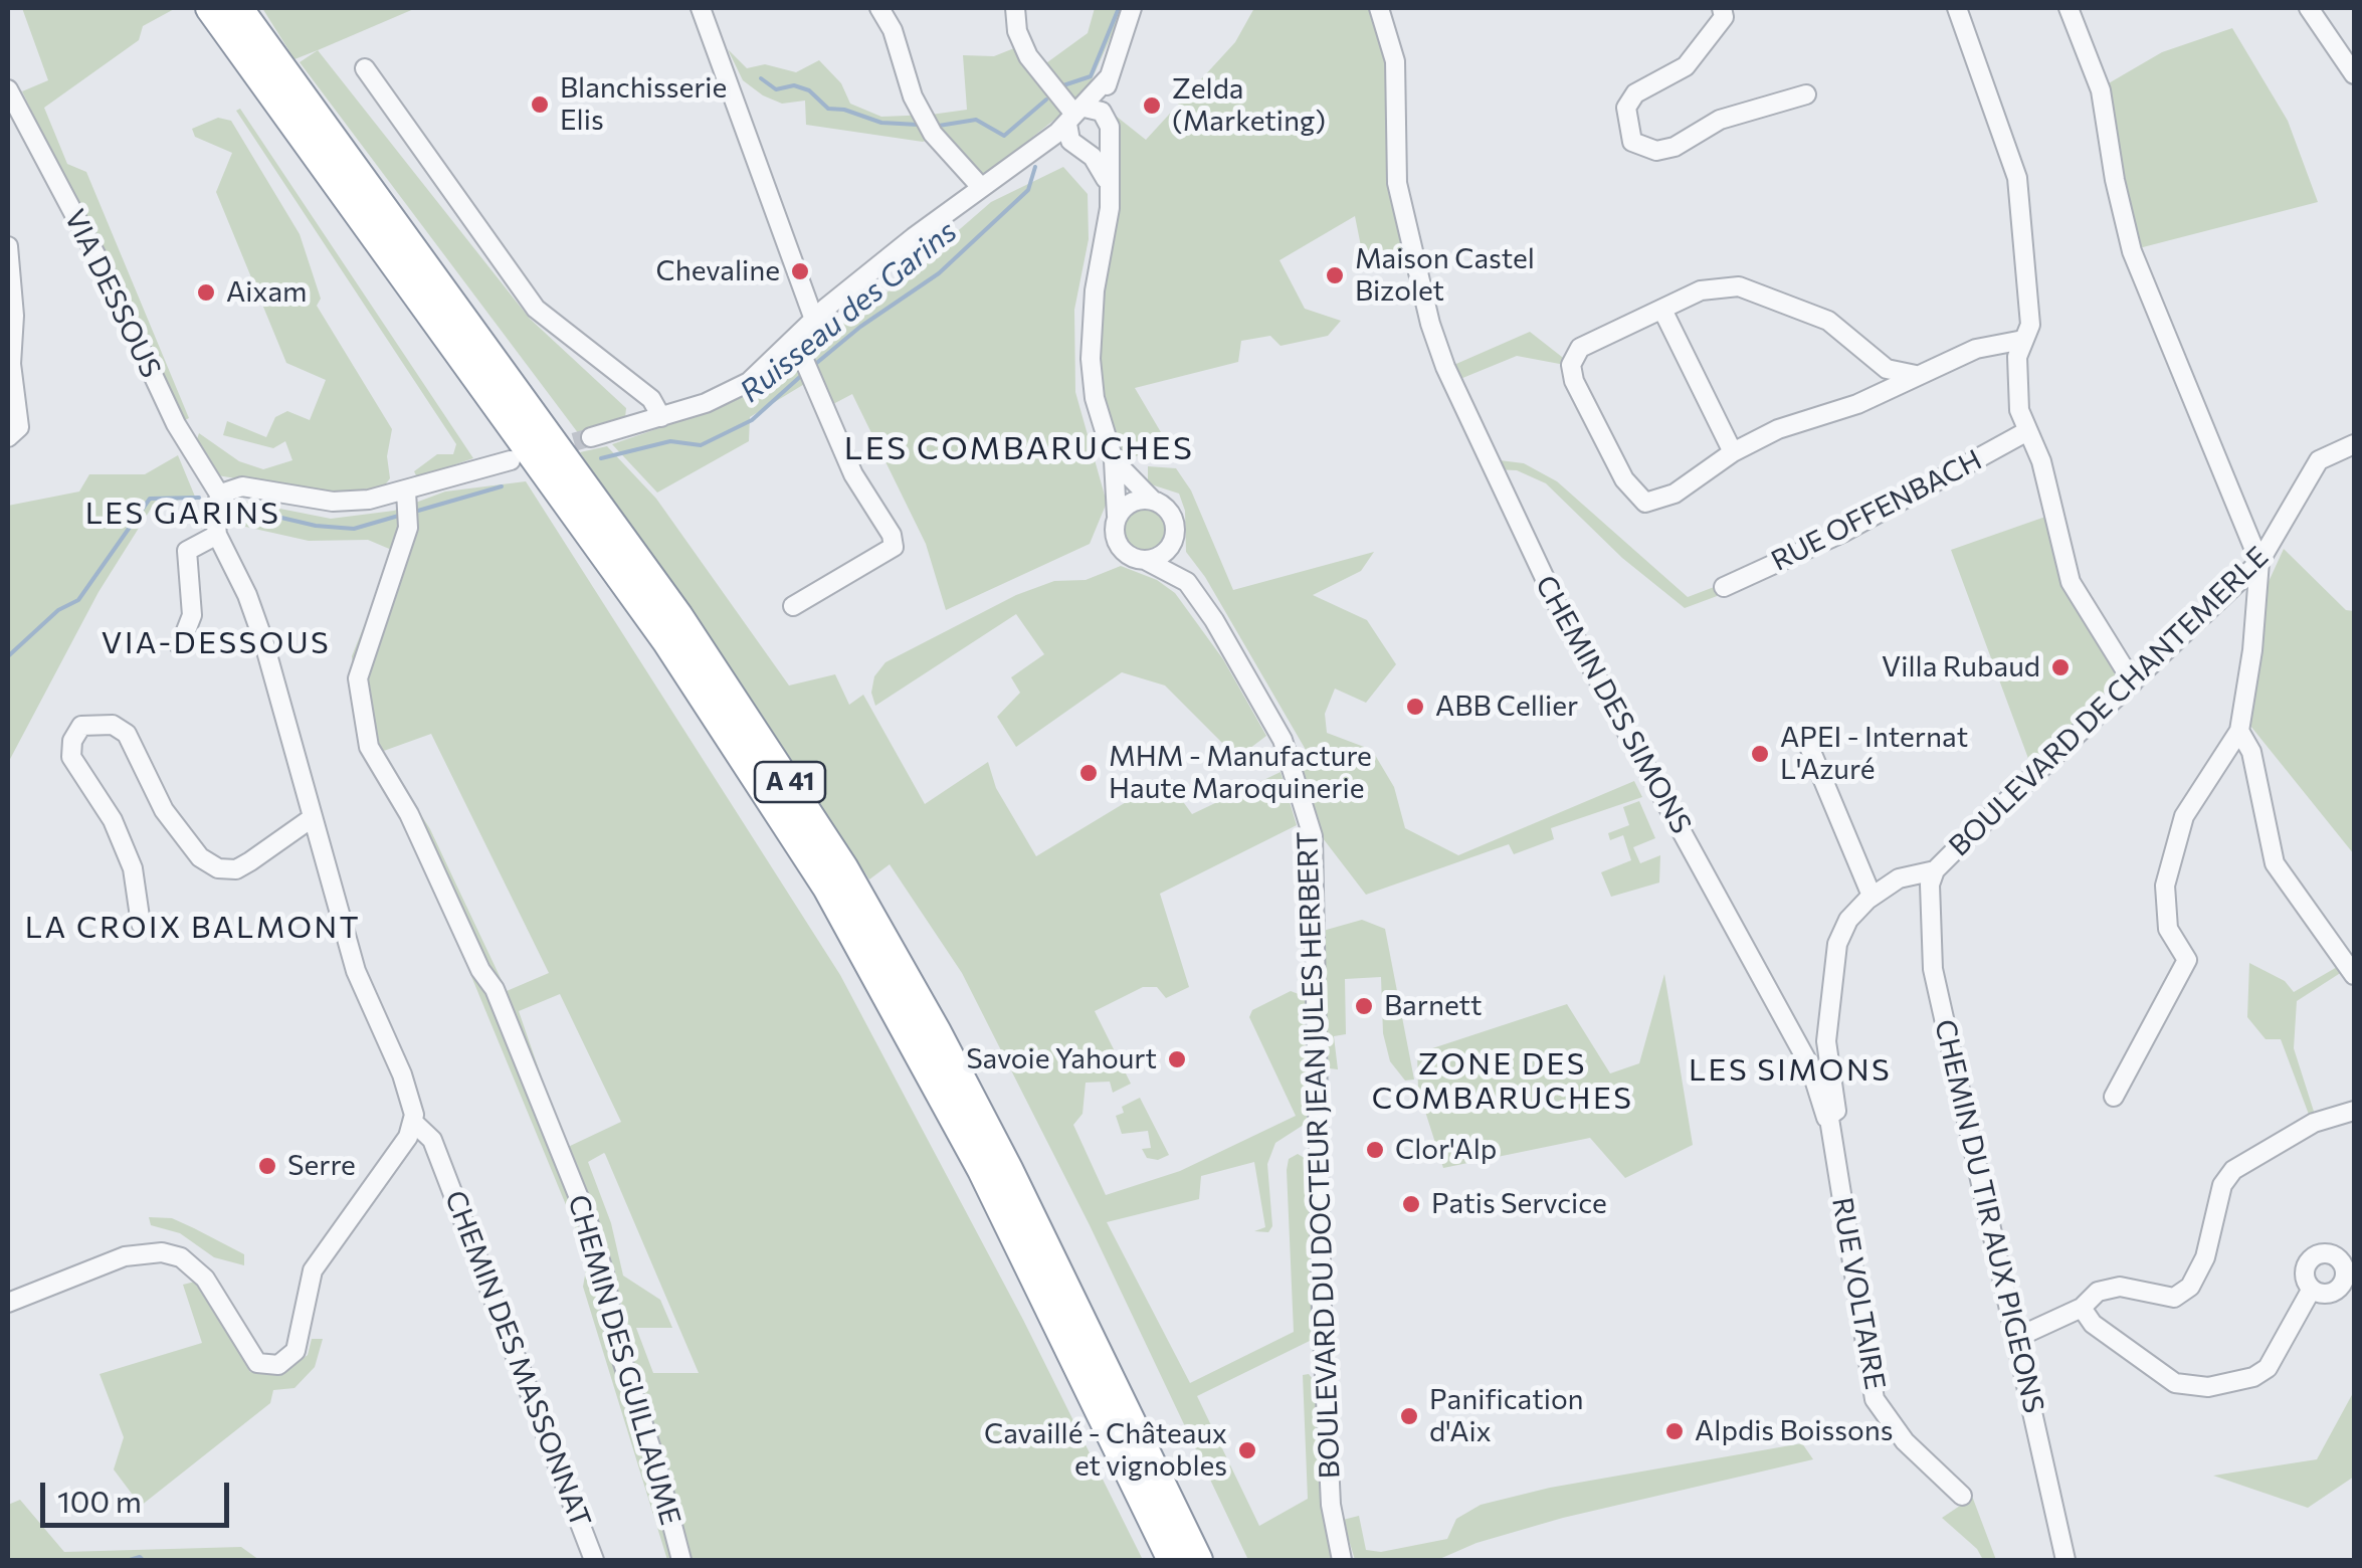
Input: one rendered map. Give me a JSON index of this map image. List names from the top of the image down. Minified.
{"streets":{"highway":["A 41"],"street":["VIA DESSOUS","RUE OFFENBACH","BOULEVARD DE CHANTEMERLE","CHEMIN DES SIMONS","BOULEVARD DU DOCTEUR JEAN JULES HERBERT","CHEMIN DU TIR AUX PIGEONS","RUE VOLTAIRE","CHEMIN DES MASSONNAT","CHEMIN DES GUILLAUME"]},"crossings":[["BOULEVARD DE CHANTEMERLE","CHEMIN DU TIR AUX PIGEONS"],["CHEMIN DES SIMONS","RUE VOLTAIRE"]],"districts":["LES COMBARUCHES","LES GARINS","VIA-DESSOUS","LA CROIX BALMONT","ZONE DES COMBARUCHES","LES SIMONS"],"water":["Ruisseau des Garins"],"places":["Blanchisserie Elis","Zelda (Marketing)","Chevaline","Maison Castel Bizolet","Aixam","Villa Rubaud","ABB Cellier","APEI - Internat L'Azuré","MHM - Manufacture Haute Maroquinerie","Barnett","Savoie Yahourt","Clor'Alp","Serre","Patis Servcice","Panification d'Aix","Alpdis Boissons","Cavaillé - Châteaux et vignobles"],"scale_bar":"100 m"}
